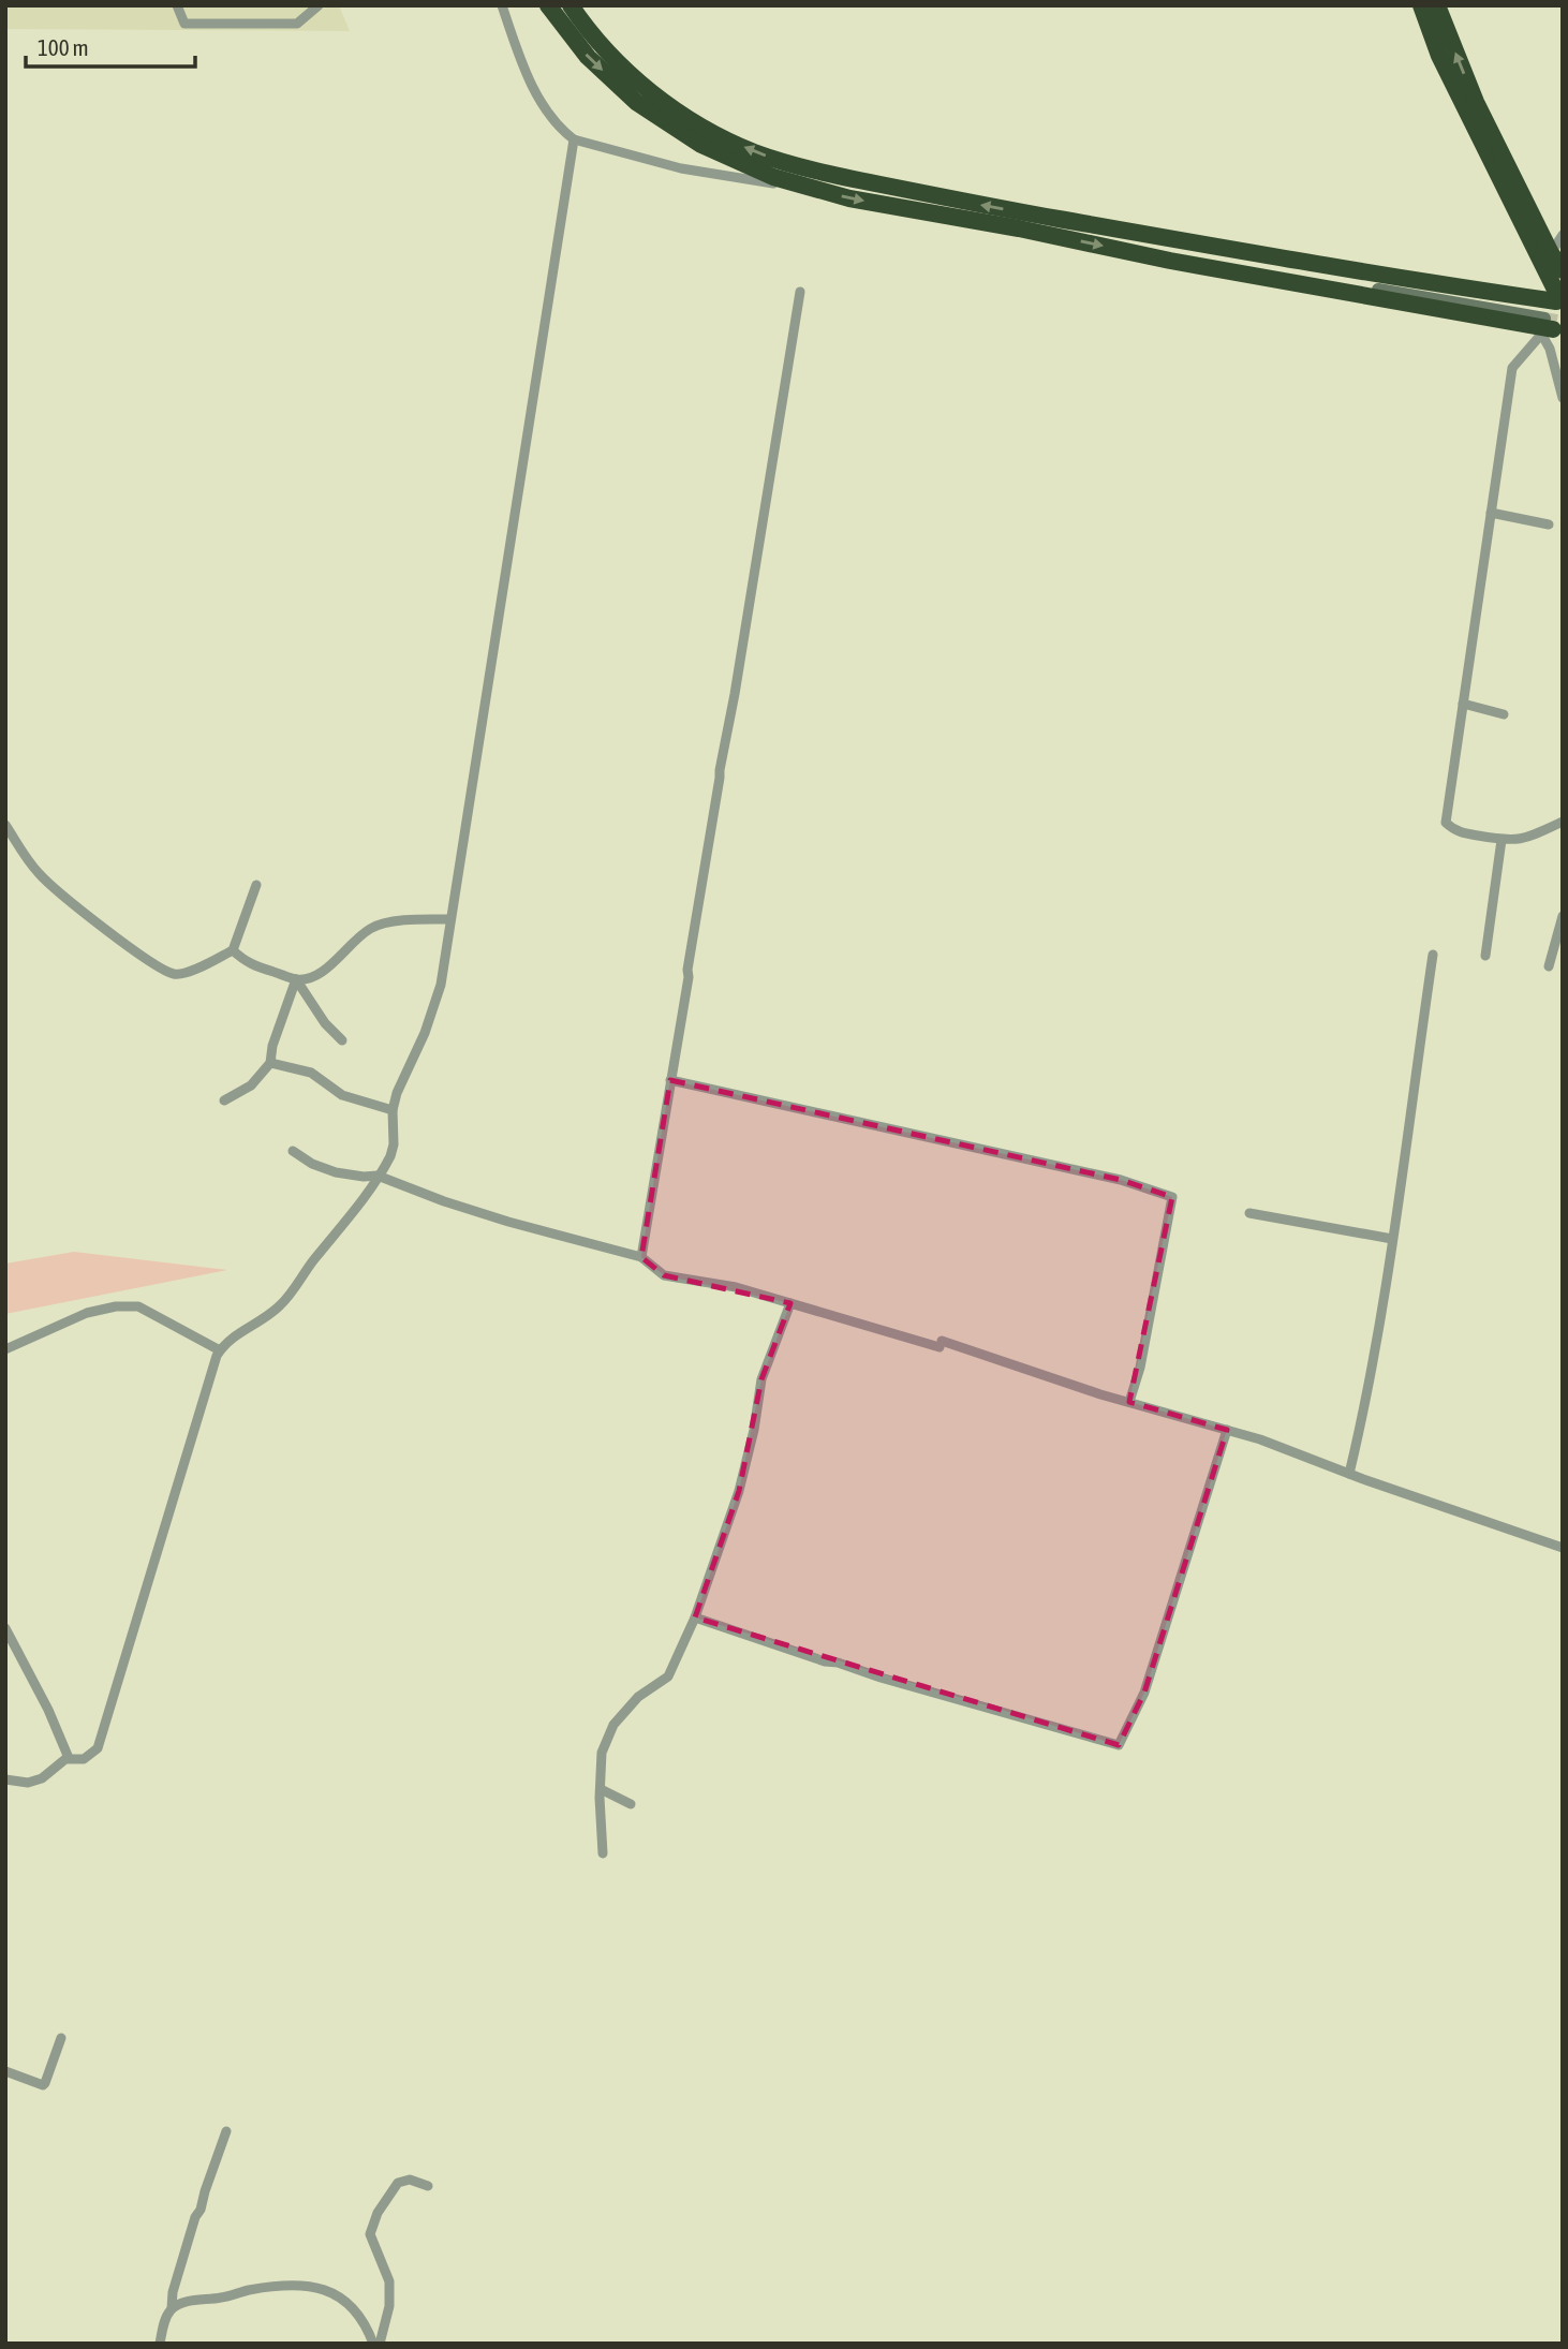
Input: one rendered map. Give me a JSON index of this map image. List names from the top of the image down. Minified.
{"scale_bar":"100 m"}
